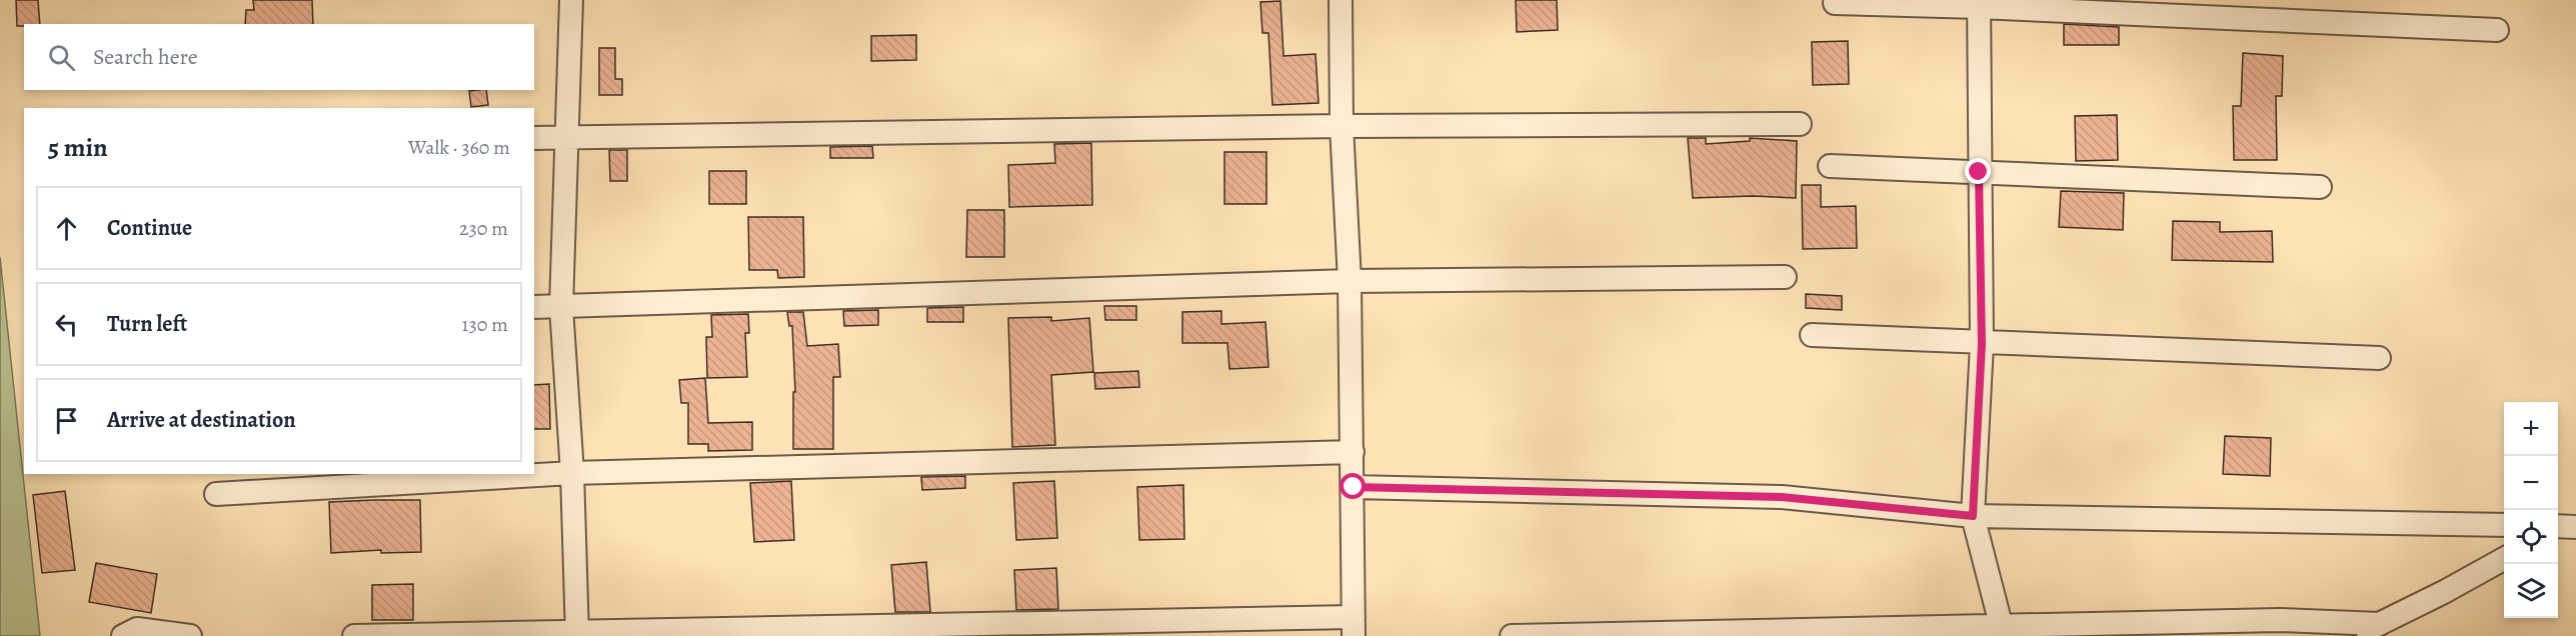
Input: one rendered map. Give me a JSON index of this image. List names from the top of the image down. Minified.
{"page":{"search":"Search here","heading":["5 min","Walk · 360 m"],"list":[["Continue","230 m"],["Turn left","130 m"],"Arrive at destination"],"map_buttons":["+","−"]}}
